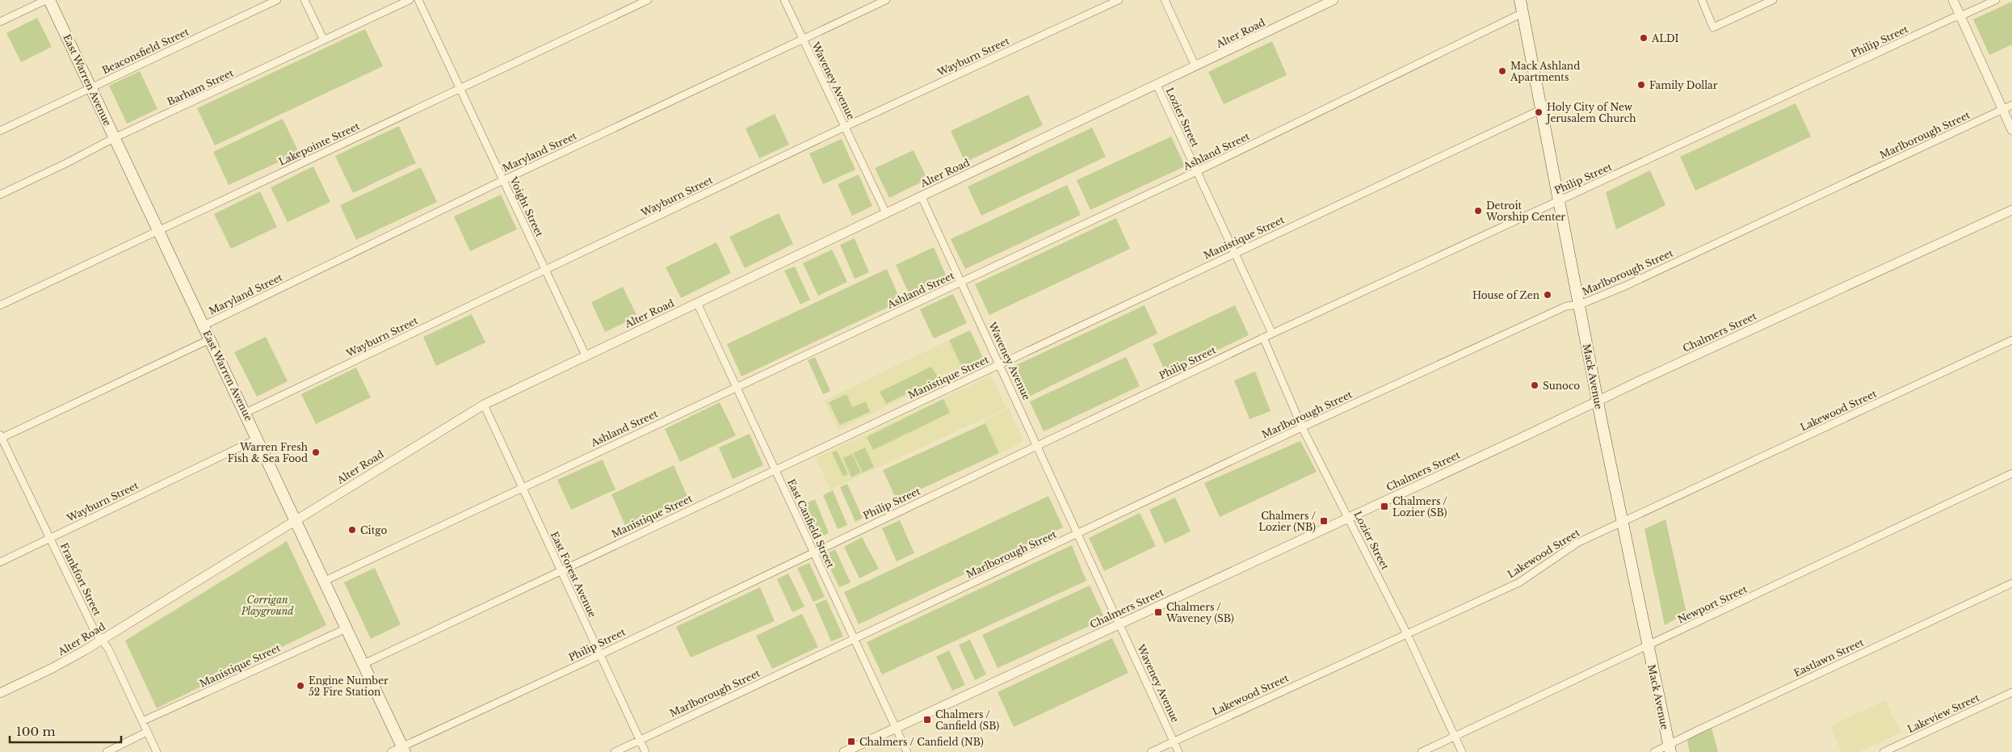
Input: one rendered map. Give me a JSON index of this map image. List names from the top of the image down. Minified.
{"streets":{"main road":["East Warren Avenue","Mack Avenue"],"street":["Alter Road","Philip Street","Beaconsfield Street","Wayburn Street","Waveney Avenue","Barham Street","Lozier Street","Marlborough Street","Lakepointe Street","Ashland Street","Maryland Street","Voight Street","Manistique Street","Chalmers Street","Lakewood Street","East Canfield Street","East Forest Avenue","Frankfort Street","Newport Street","Eastlawn Street","Lakeview Street"]},"crossings":[["Alter Road","East Warren Avenue"],["Alter Road","Waveney Avenue"],["Alter Road","Lozier Street"],["Alter Road","Voight Street"],["Alter Road","East Canfield Street"],["Alter Road","East Forest Avenue"],["Alter Road","Frankfort Street"],["Philip Street","East Warren Avenue"],["Philip Street","Waveney Avenue"],["Philip Street","Lozier Street"],["Philip Street","Mack Avenue"],["Philip Street","East Canfield Street"],["Philip Street","East Forest Avenue"],["Beaconsfield Street","East Warren Avenue"],["Wayburn Street","East Warren Avenue"],["Wayburn Street","Waveney Avenue"],["Wayburn Street","Voight Street"],["Wayburn Street","Frankfort Street"],["East Warren Avenue","Barham Street"],["East Warren Avenue","Lakepointe Street"],["East Warren Avenue","Ashland Street"],["East Warren Avenue","Maryland Street"],["East Warren Avenue","Manistique Street"],["Waveney Avenue","Marlborough Street"],["Waveney Avenue","Ashland Street"],["Waveney Avenue","Maryland Street"],["Waveney Avenue","Manistique Street"],["Waveney Avenue","Chalmers Street"],["Waveney Avenue","Lakewood Street"],["Lozier Street","Marlborough Street"],["Lozier Street","Ashland Street"],["Lozier Street","Manistique Street"],["Lozier Street","Chalmers Street"],["Lozier Street","Lakewood Street"],["Lozier Street","Newport Street"],["Marlborough Street","Mack Avenue"],["Marlborough Street","East Canfield Street"],["Marlborough Street","East Forest Avenue"],["Lakepointe Street","Voight Street"],["Ashland Street","Mack Avenue"],["Ashland Street","East Canfield Street"],["Ashland Street","East Forest Avenue"],["Maryland Street","Voight Street"],["Manistique Street","Mack Avenue"],["Manistique Street","East Canfield Street"],["Manistique Street","East Forest Avenue"],["Manistique Street","Frankfort Street"],["Chalmers Street","Mack Avenue"],["Chalmers Street","East Canfield Street"],["Mack Avenue","Lakewood Street"],["Mack Avenue","Newport Street"],["Mack Avenue","Eastlawn Street"]],"parks":["Corrigan Playground"],"places":{"other":["ALDI","Mack Ashland Apartments","Family Dollar","Holy City of New Jerusalem Church","Detroit Worship Center","House of Zen","Sunoco","Warren Fresh Fish & Sea Food","Citgo","Engine Number 52 Fire Station"],"transit":["Chalmers / Lozier (SB)","Chalmers / Lozier (NB)","Chalmers / Waveney (SB)","Chalmers / Canfield (SB)","Chalmers / Canfield (NB)"]},"scale_bar":"100 m"}
